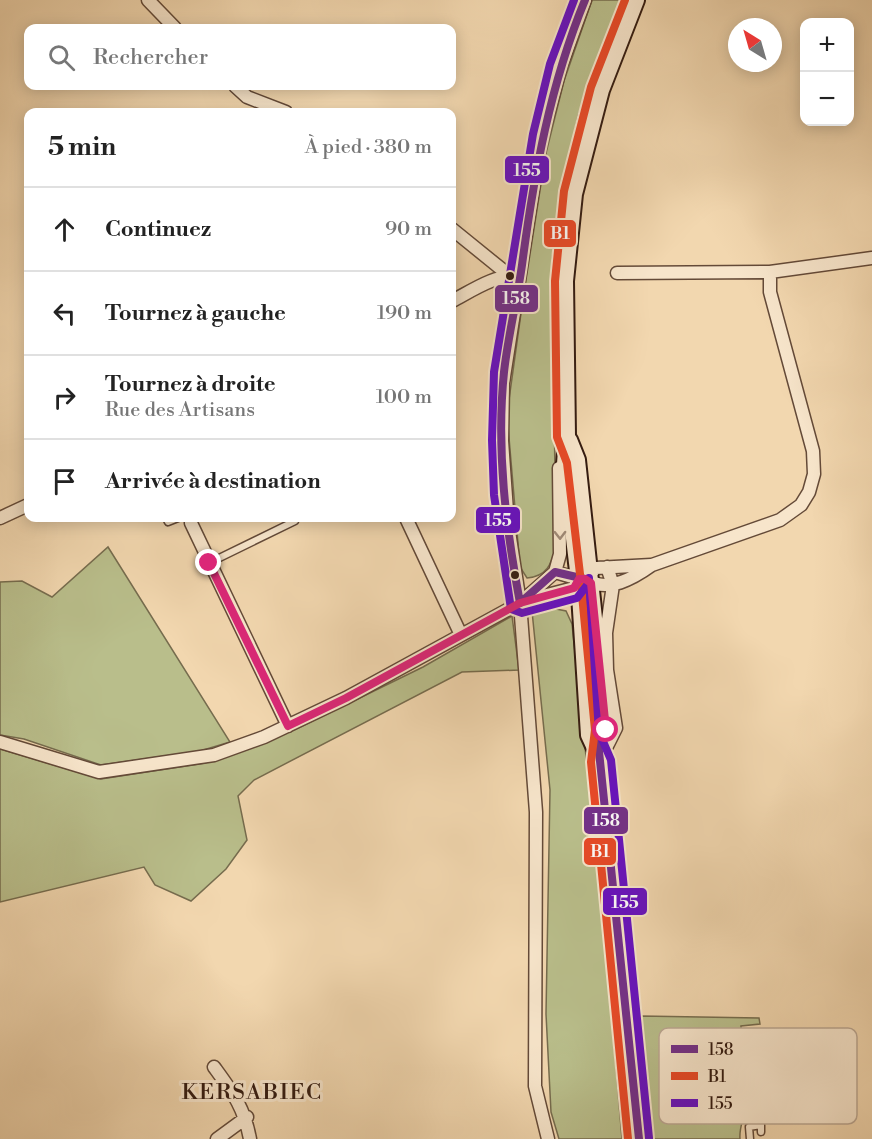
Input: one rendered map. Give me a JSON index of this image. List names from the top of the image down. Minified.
{"districts":["KERSABIEC"],"lines":["transit line 158","transit line B1","transit line 155"],"legend":["158","B1","155"],"north":"top left","page":{"map_buttons":["+","−"],"search":"Rechercher","heading":["5 min","À pied · 380 m"],"list":[["Continuez","90 m"],["Tournez à gauche","190 m"],["Tournez à droite","Rue des Artisans","100 m"],"Arrivée à destination"]}}
